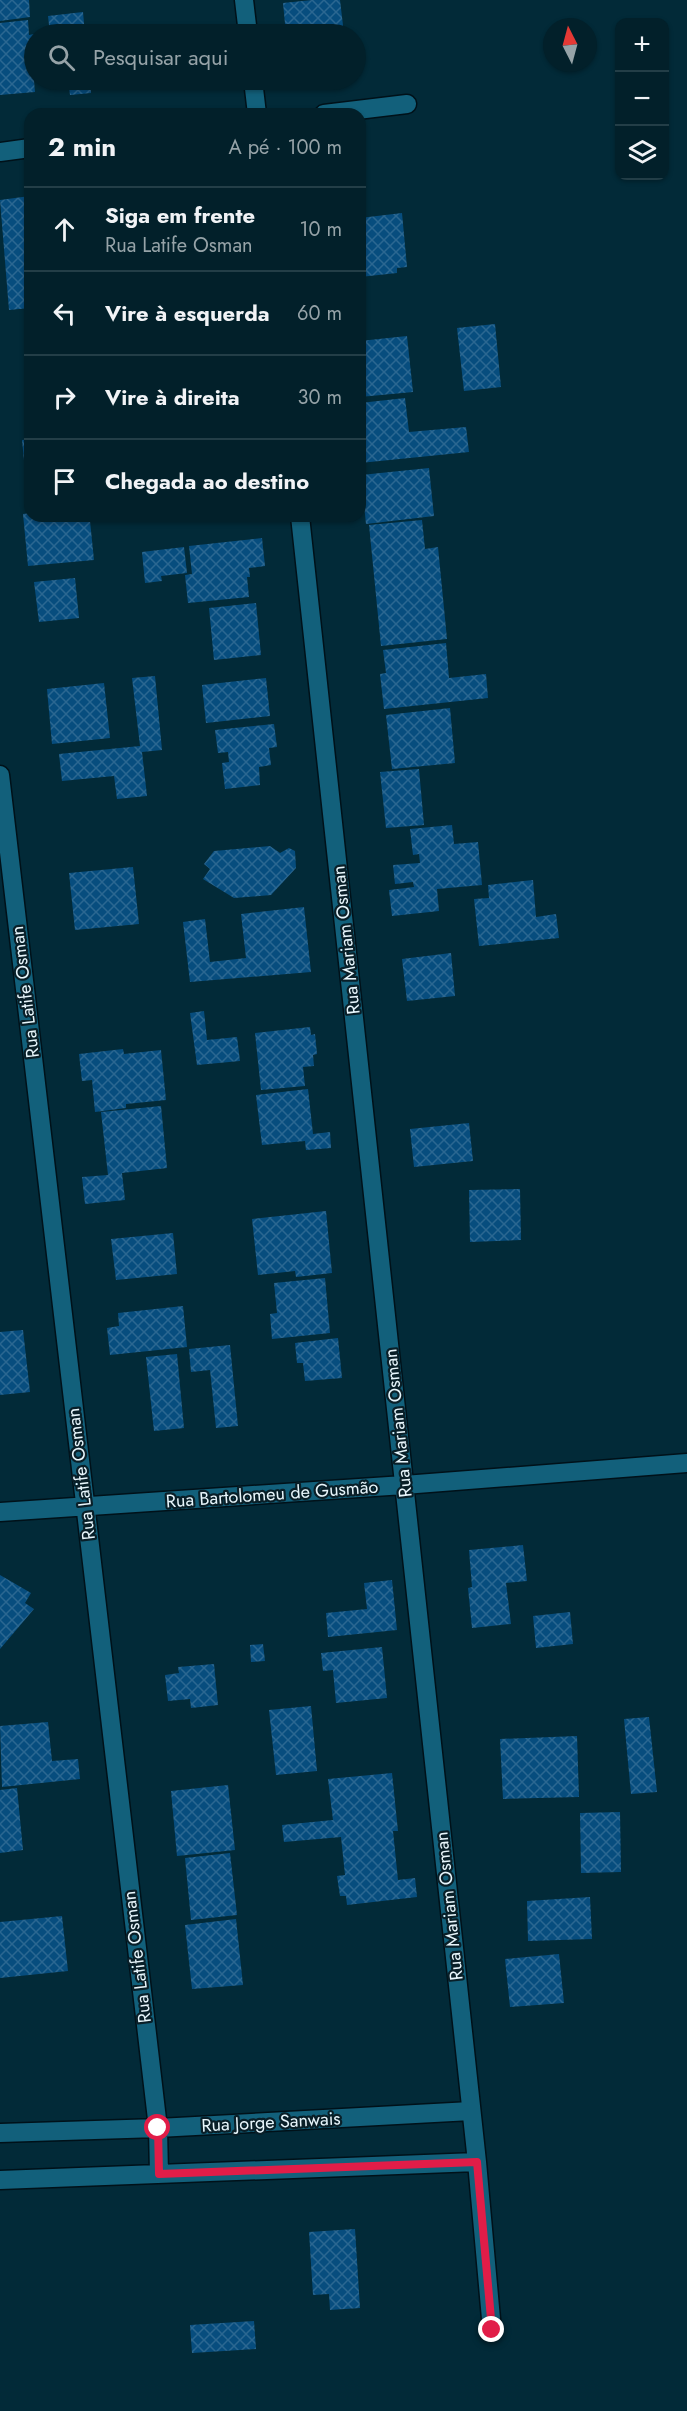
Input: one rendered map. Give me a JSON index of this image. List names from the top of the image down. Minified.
{"streets":{"street":["Rua Mariam Osman","Rua Latife Osman","Rua Bartolomeu de Gusmão","Rua Jorge Sanwais"]},"crossings":[["Rua Mariam Osman","Rua Bartolomeu de Gusmão"],["Rua Mariam Osman","Rua Jorge Sanwais"],["Rua Latife Osman","Rua Bartolomeu de Gusmão"],["Rua Latife Osman","Rua Jorge Sanwais"]],"north":"top","page":{"map_buttons":["+","−"],"search":"Pesquisar aqui","heading":["2 min","A pé · 100 m"],"list":[["Siga em frente","Rua Latife Osman","10 m"],["Vire à esquerda","60 m"],["Vire à direita","30 m"],"Chegada ao destino"]}}
